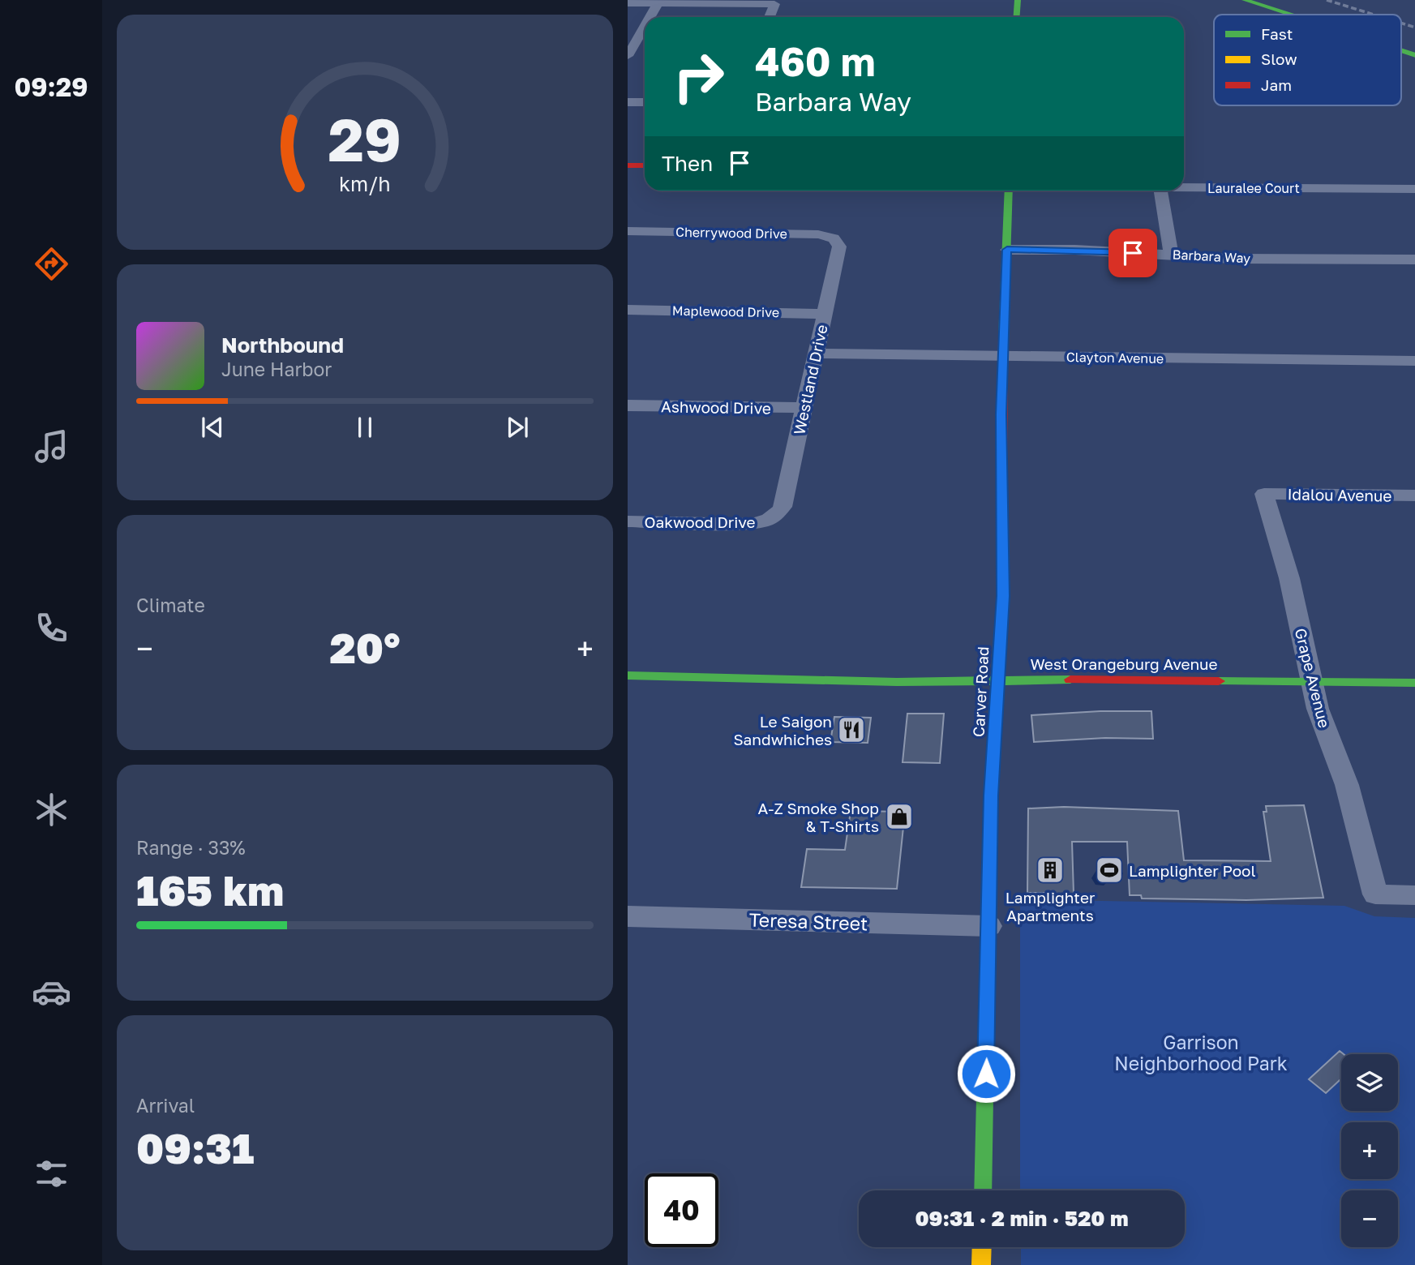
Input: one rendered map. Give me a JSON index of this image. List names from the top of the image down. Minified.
{"streets":{"street":["Lauralee Court","Cherrywood Drive","Barbara Way","Maplewood Drive","Clayton Avenue","Westland Drive","Ashwood Drive","Idalou Avenue","Oakwood Drive","West Orangeburg Avenue","Grape Avenue","Carver Road","Teresa Street"]},"crossings":[["Lauralee Court","Barbara Way"],["Cherrywood Drive","Westland Drive"],["Barbara Way","Carver Road"],["Maplewood Drive","Westland Drive"],["Clayton Avenue","Westland Drive"],["Clayton Avenue","Carver Road"],["Westland Drive","Ashwood Drive"],["Westland Drive","Oakwood Drive"],["Idalou Avenue","Grape Avenue"],["West Orangeburg Avenue","Grape Avenue"],["West Orangeburg Avenue","Carver Road"],["Carver Road","Teresa Street"]],"parks":["Garrison Neighborhood Park"],"places":{"restaurant":["Le Saigon Sandwhiches"],"shop":["A-Z Smoke Shop & T-Shirts"],"building":["Lamplighter Apartments"],"sports":["Lamplighter Pool"]},"legend":["Fast","Slow","Jam"],"page":{"tabs":"09:29","turn":["460 m","Barbara Way"],"then":"Then","song":["Northbound","June Harbor"],"tile":["Climate",["Range · 33%","165 km"],["Arrival","09:31"]],"heat":["−","20°","+"],"map_buttons":["+","−"],"limit":"40","trip":"09:31 · 2 min · 520 m","gauge":["29","km/h"]}}
